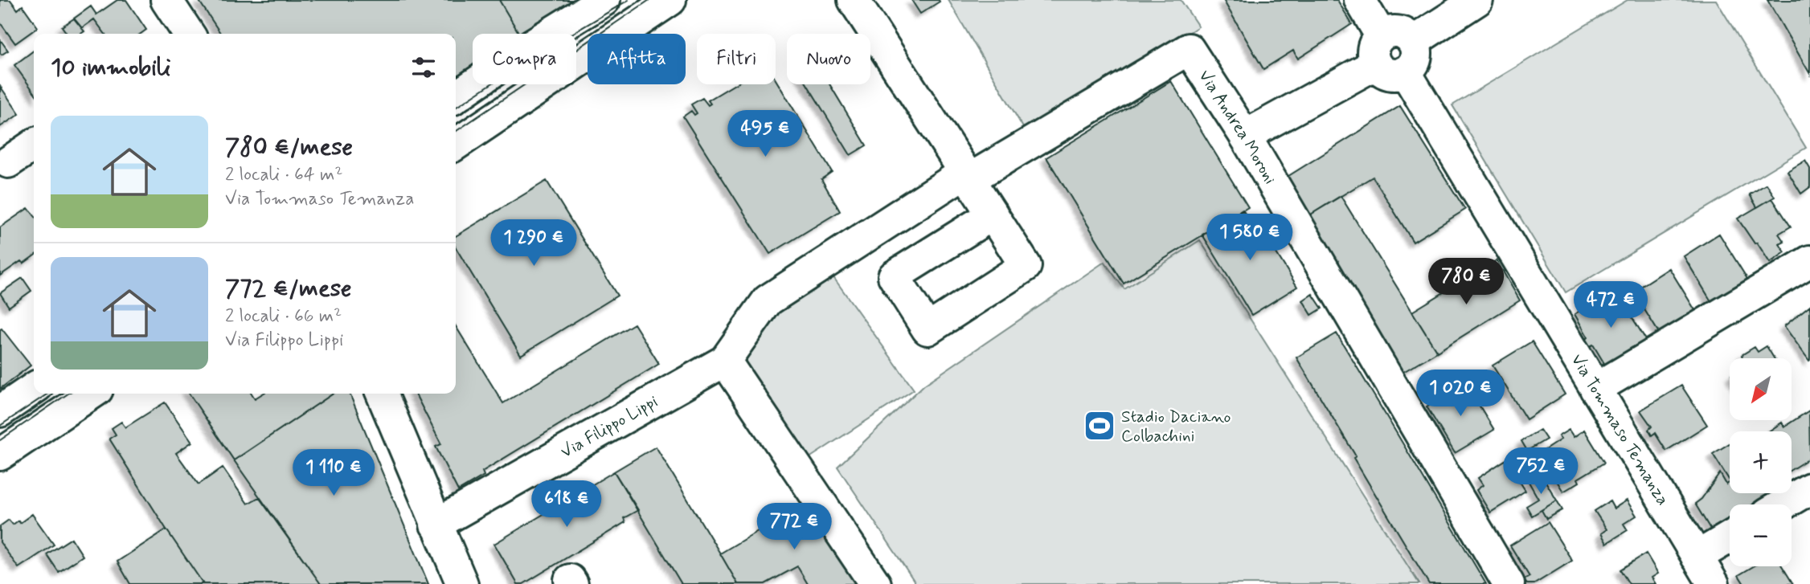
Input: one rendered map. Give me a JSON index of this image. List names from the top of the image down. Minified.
{"streets":{"street":["Via Andrea Moroni","Via Filippo Lippi","Via Tommaso Temanza"]},"crossings":[["Via Andrea Moroni","Via Filippo Lippi"]],"places":{"sports":["Stadio Daciano Colbachini"]},"north":"bottom left","page":{"chip":["Compra","Affitta","Filtri","Nuovo"],"heading":"10 immobili","list":[{"name":"780 €/mese","note":"2 locali · 64 m² · Via Tommaso Temanza"},{"name":"772 €/mese","note":"2 locali · 66 m² · Via Filippo Lippi"}],"price":["495 €","1 580 €","1 290 €","780 €","472 €","1 020 €","752 €","1 110 €","618 €","772 €"],"map_buttons":["+","−"]}}
